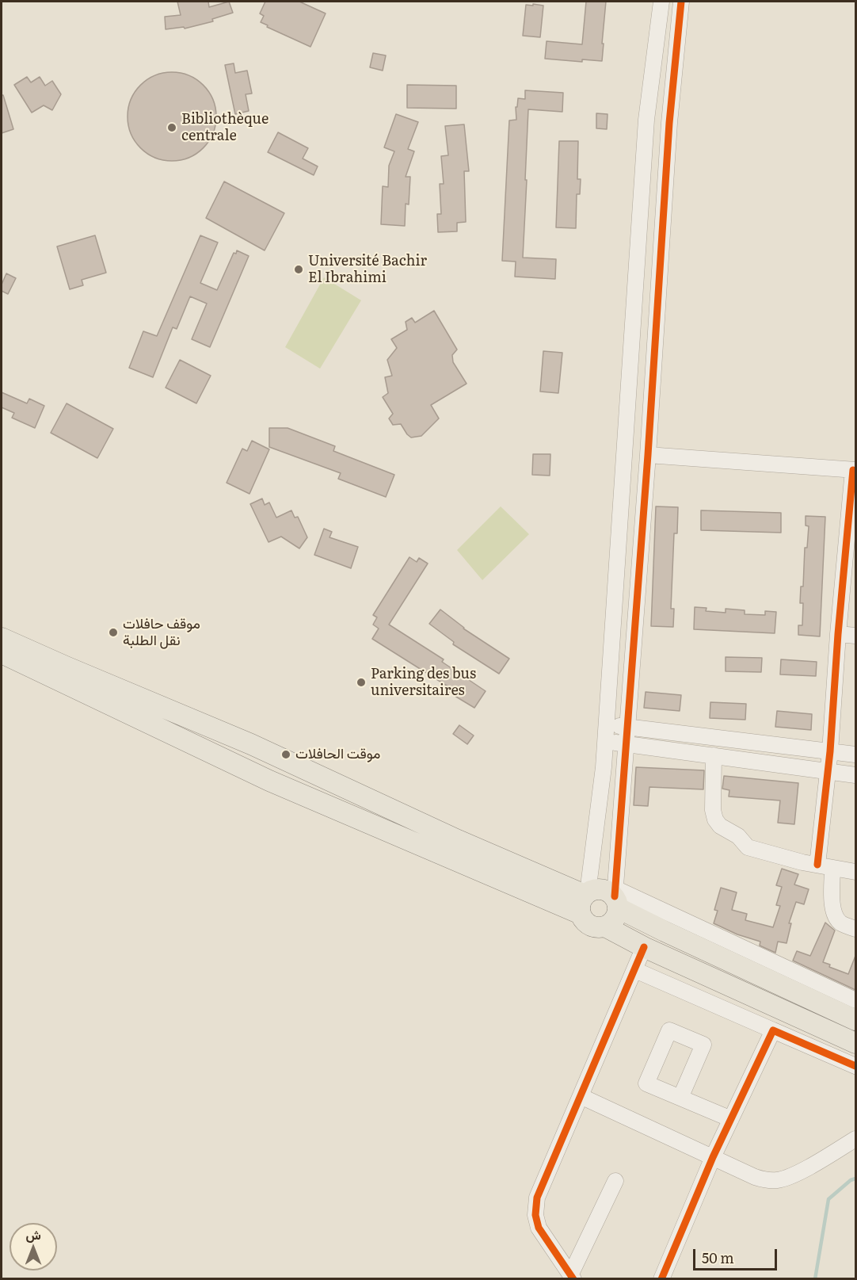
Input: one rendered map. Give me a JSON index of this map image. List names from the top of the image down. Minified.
{"places":["Bibliothèque centrale","Université Bachir El Ibrahimi","موقف حافلات نقل الطلبة","Parking des bus universitaires","موقت الحافلات"],"scale_bar":"50 m","north":"top"}
